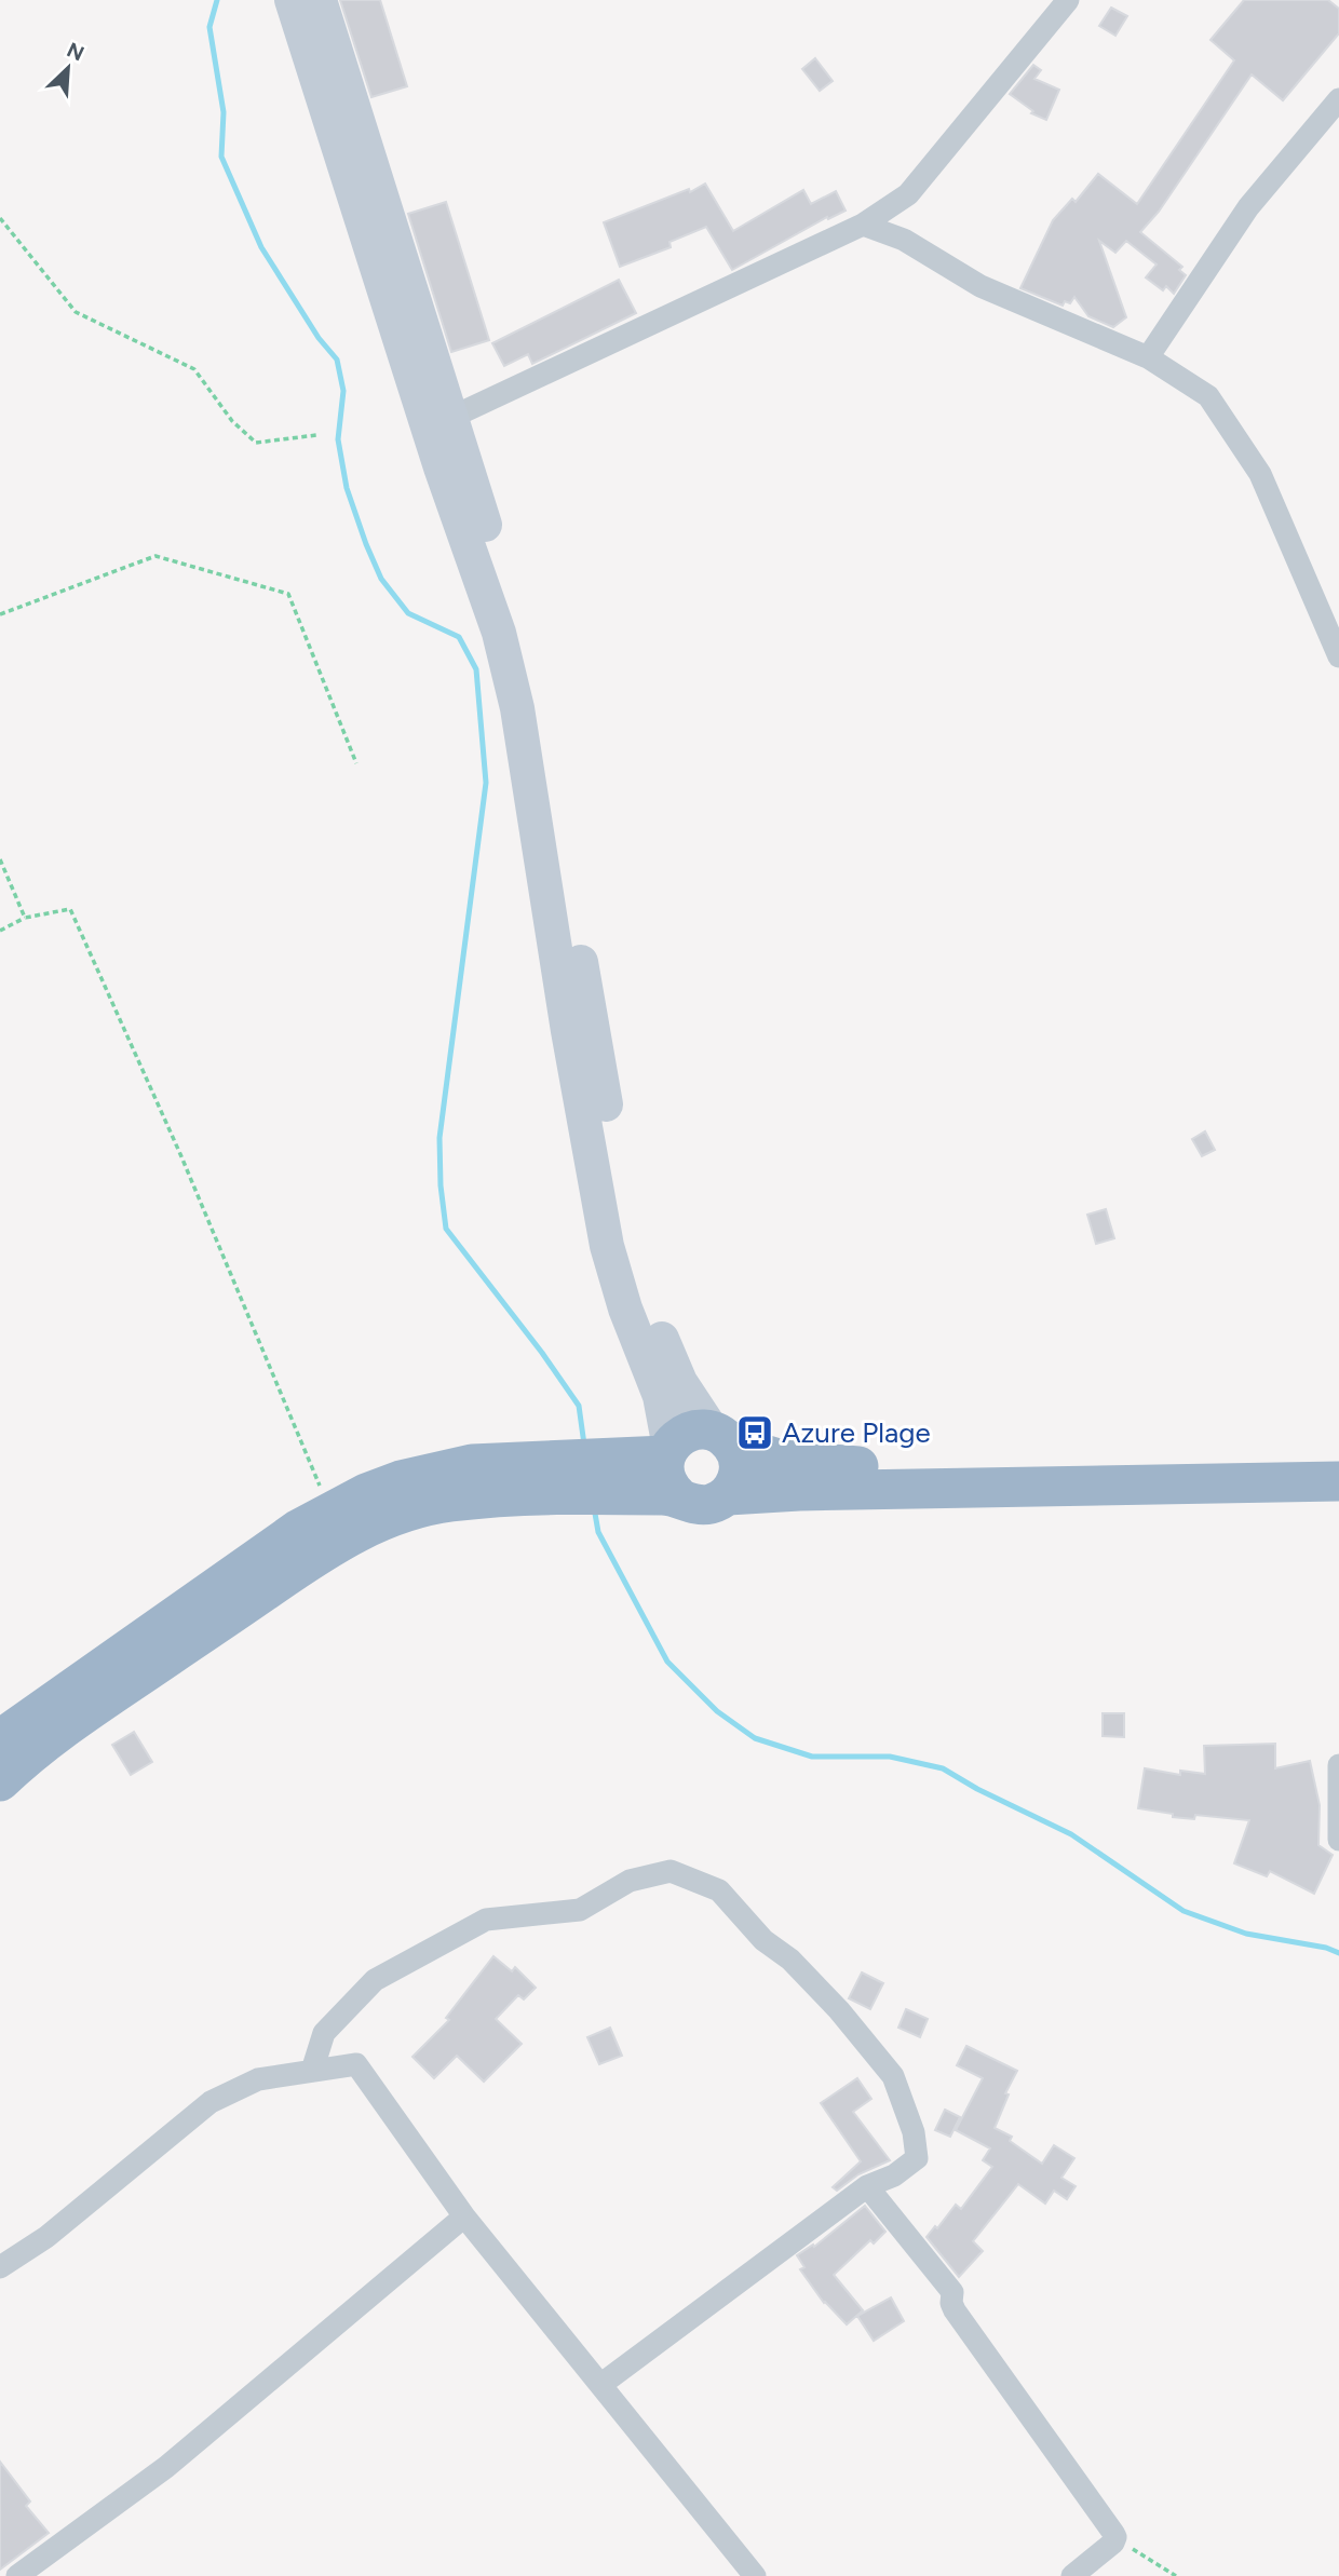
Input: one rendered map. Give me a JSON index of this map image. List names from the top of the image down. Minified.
{"places":{"bus stop":["Azure Plage"]},"north":"top right"}
